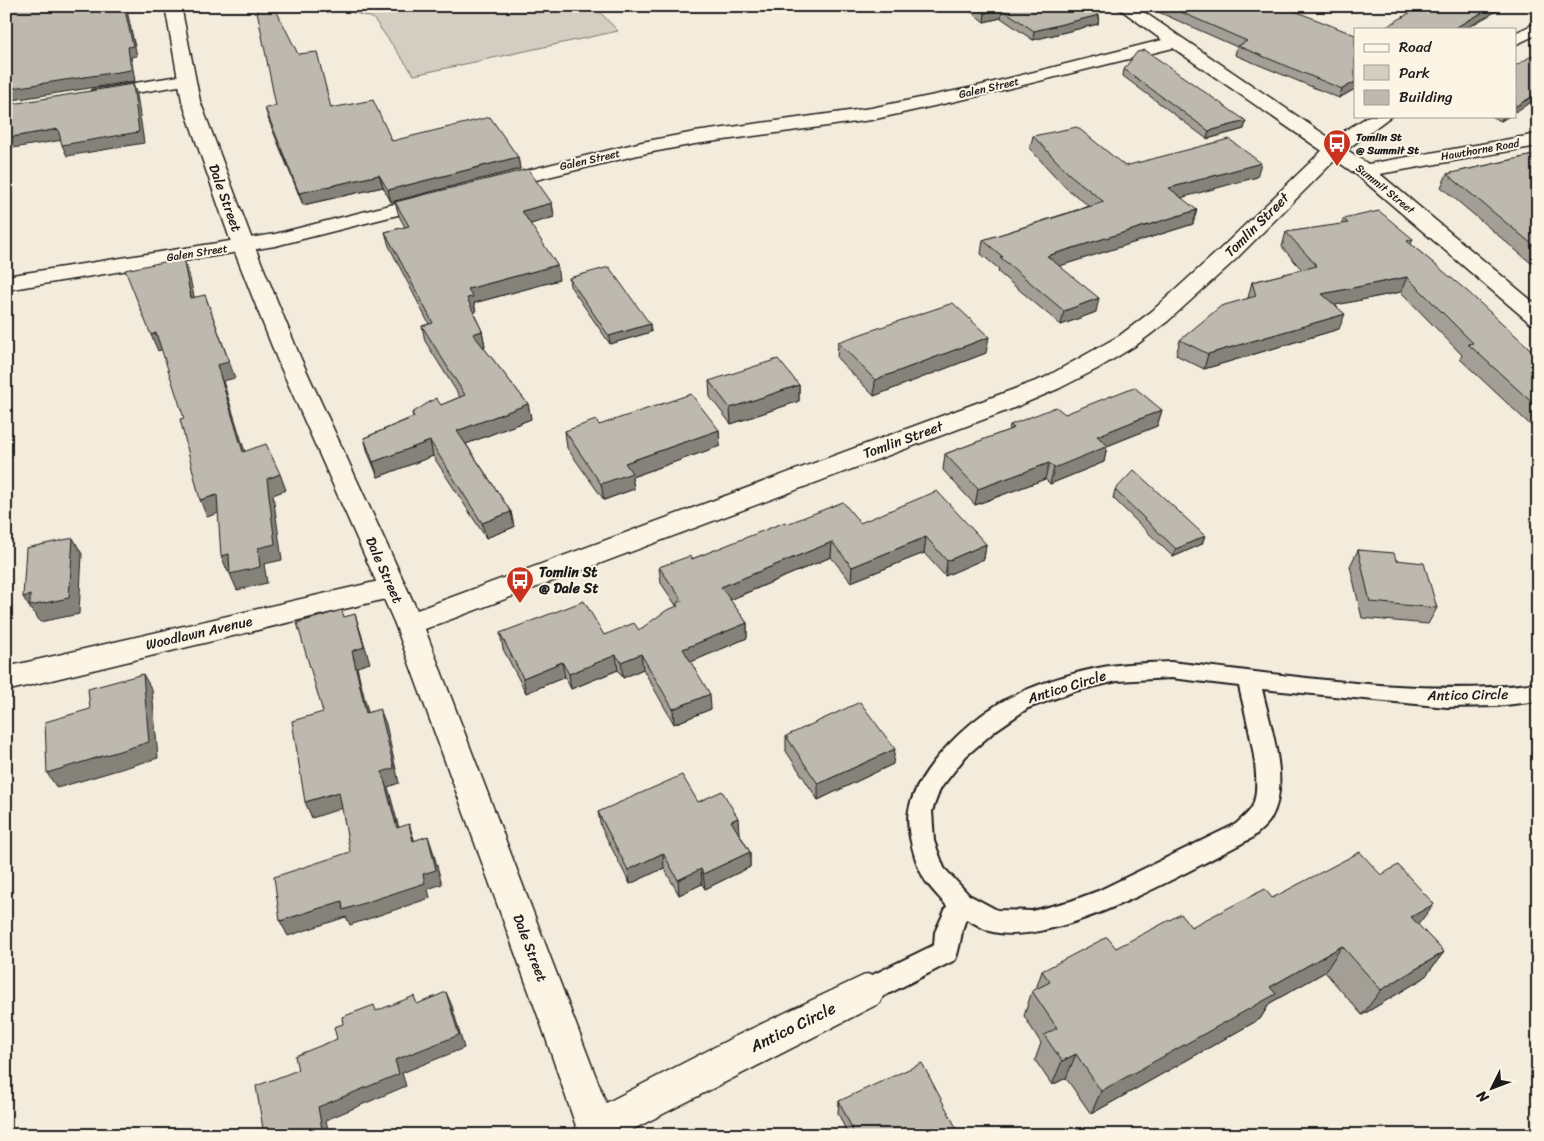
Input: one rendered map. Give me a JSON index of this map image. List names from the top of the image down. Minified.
{"streets":{"street":["Galen Street","Hawthorne Road","Summit Street","Dale Street","Tomlin Street","Woodlawn Avenue","Antico Circle"]},"crossings":[["Galen Street","Summit Street"],["Galen Street","Dale Street"],["Hawthorne Road","Summit Street"],["Summit Street","Tomlin Street"],["Dale Street","Tomlin Street"],["Dale Street","Woodlawn Avenue"],["Dale Street","Antico Circle"]],"places":{"bus stop":["Tomlin St @ Summit St","Tomlin St @ Dale St"]},"legend":["Road","Park","Building"],"north":"bottom left"}
